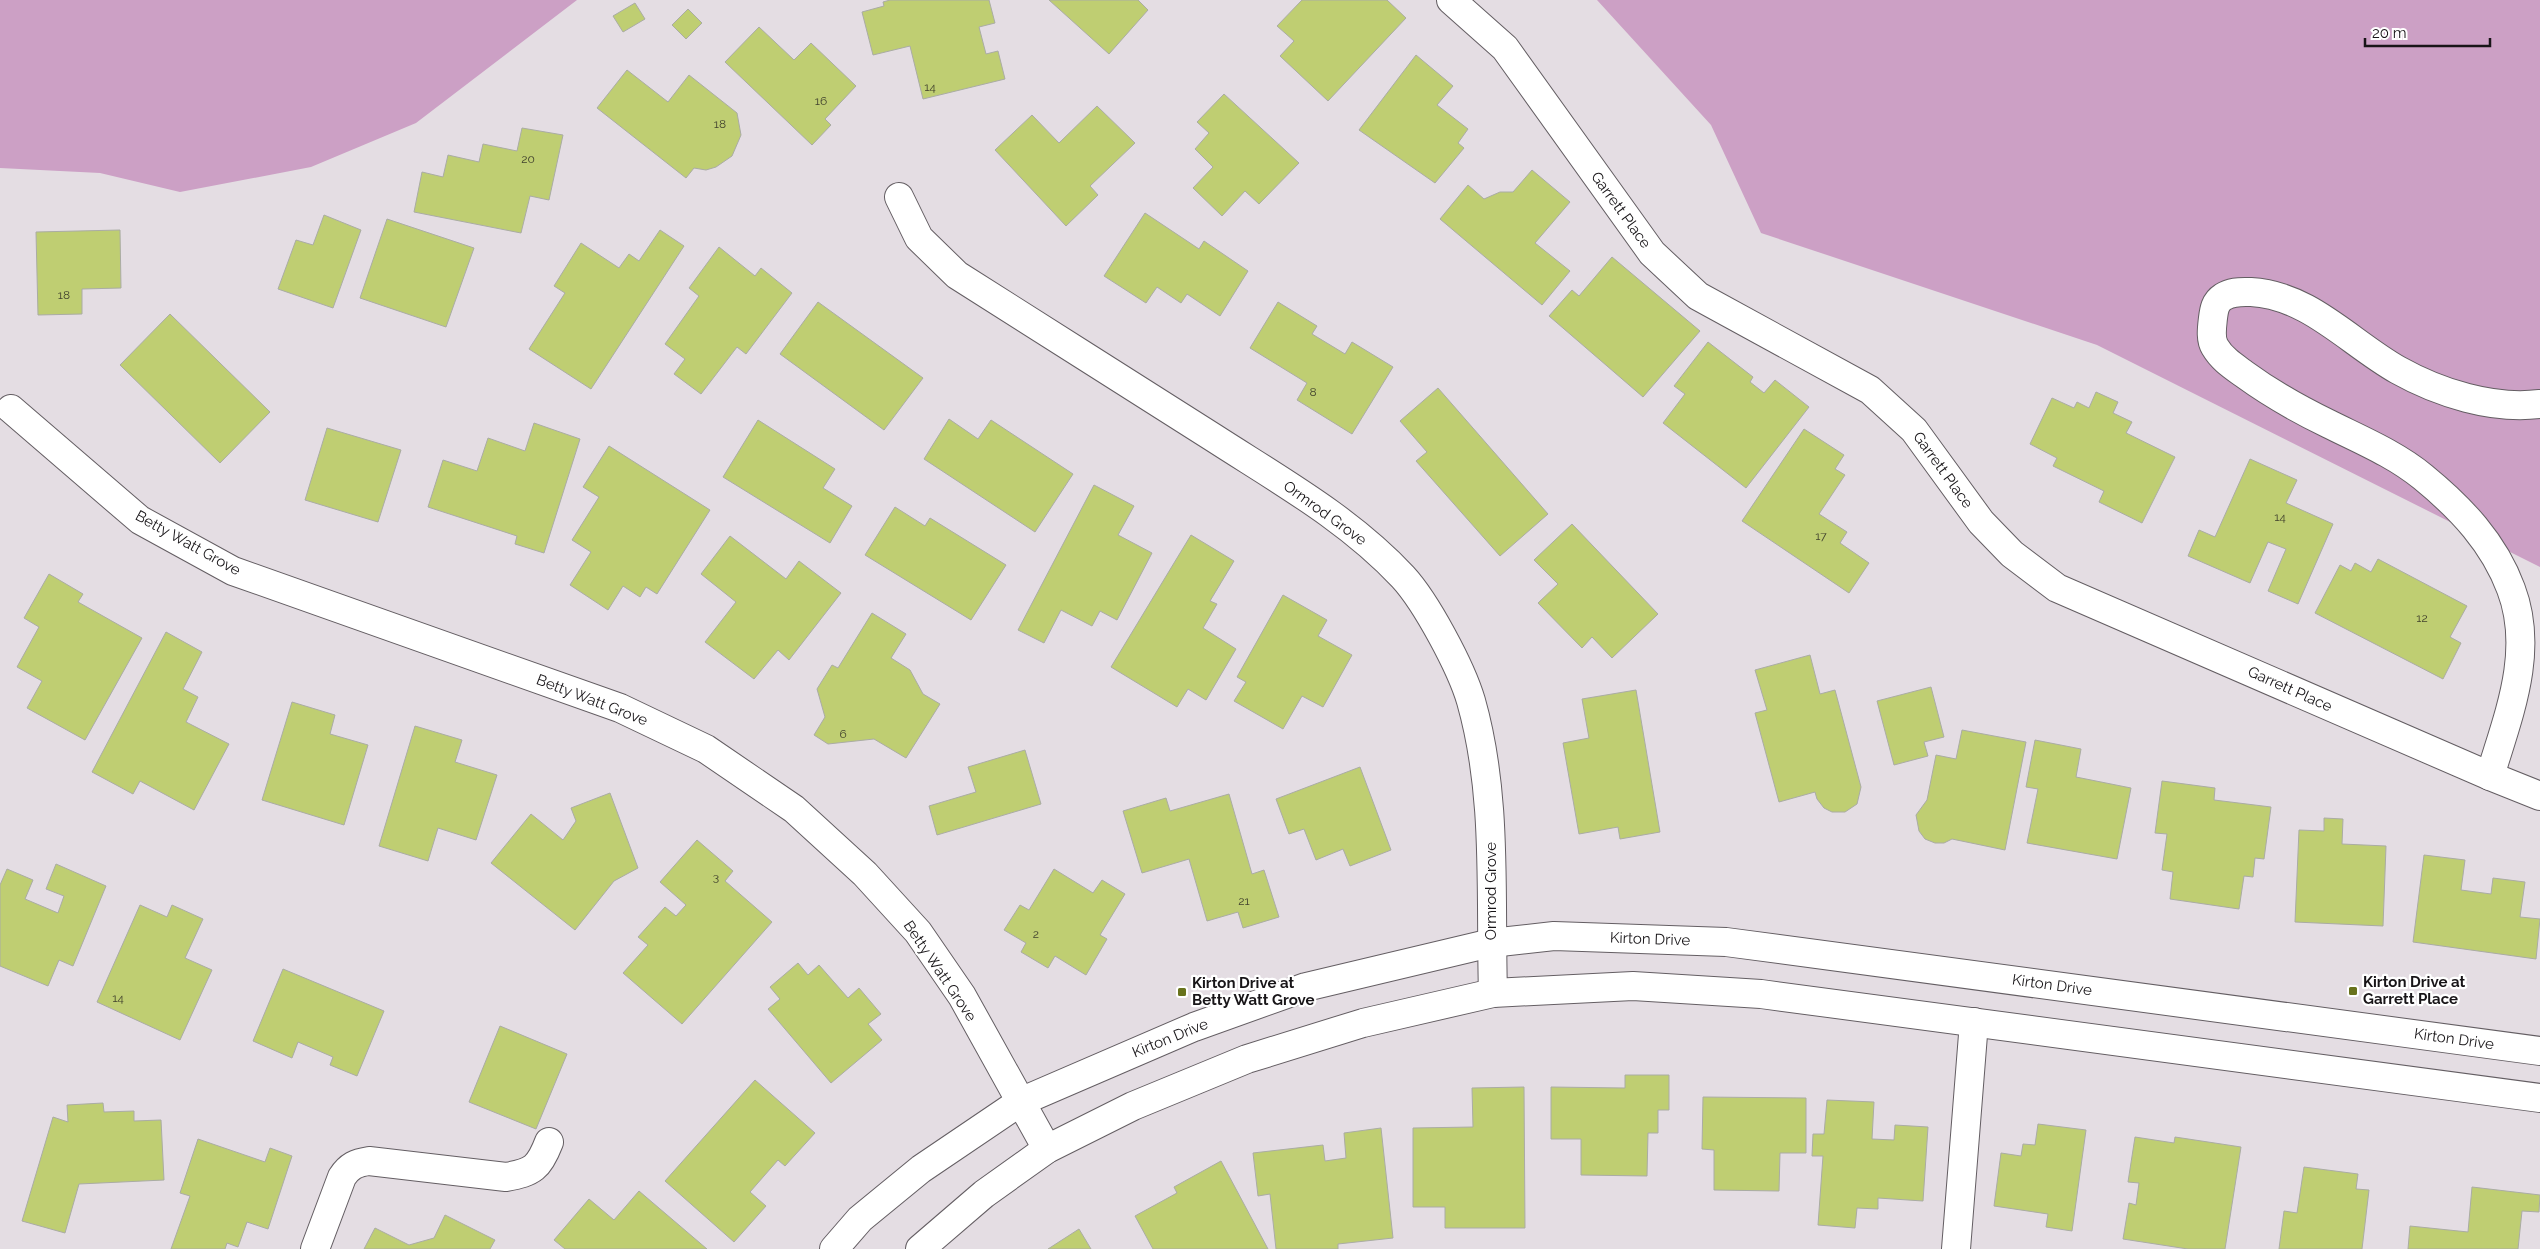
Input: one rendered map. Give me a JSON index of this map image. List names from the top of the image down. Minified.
{"streets":{"street":["Garrett Place","Ormrod Grove","Betty Watt Grove","Kirton Drive"]},"crossings":[["Ormrod Grove","Kirton Drive"],["Betty Watt Grove","Kirton Drive"]],"places":{"transit":["Kirton Drive at Garrett Place","Kirton Drive at Betty Watt Grove"]},"house_numbers":["14","16","18","20","18","8","14","17","12","6","3","21","2","14"],"scale_bar":"20 m"}
